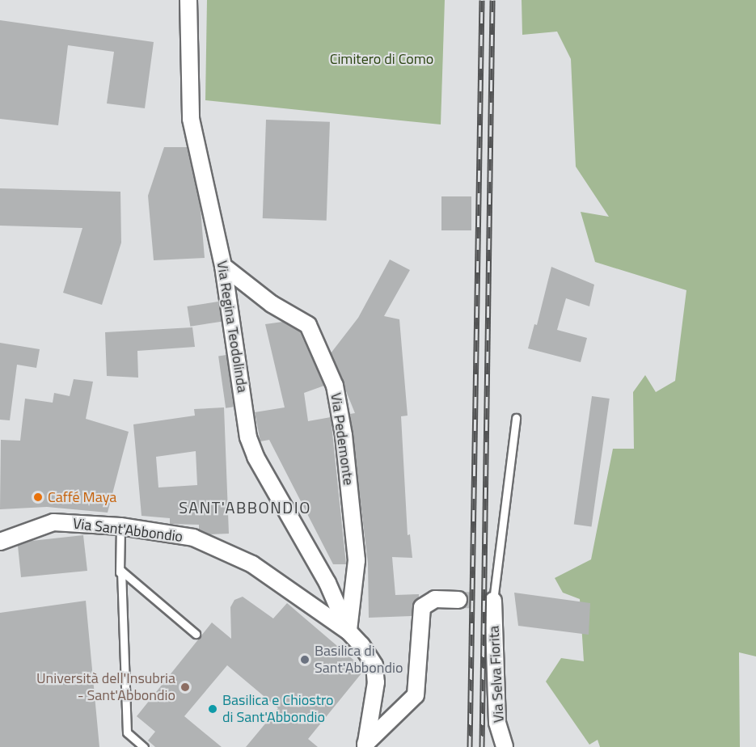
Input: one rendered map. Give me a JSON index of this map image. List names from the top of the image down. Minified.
{"streets":{"street":["Via Regina Teodolinda","Via Pedemonte","Via Sant'Abbondio","Via Selva Fiorita"]},"crossings":[["Via Regina Teodolinda","Via Pedemonte"],["Via Regina Teodolinda","Via Sant'Abbondio"],["Via Pedemonte","Via Sant'Abbondio"]],"districts":["SANT'ABBONDIO"],"parks":["Cimitero di Como"],"places":["Caffé Maya","Basilica di Sant'Abbondio","Università dell'Insubria - Sant'Abbondio","Basilica e Chiostro di Sant'Abbondio"]}
